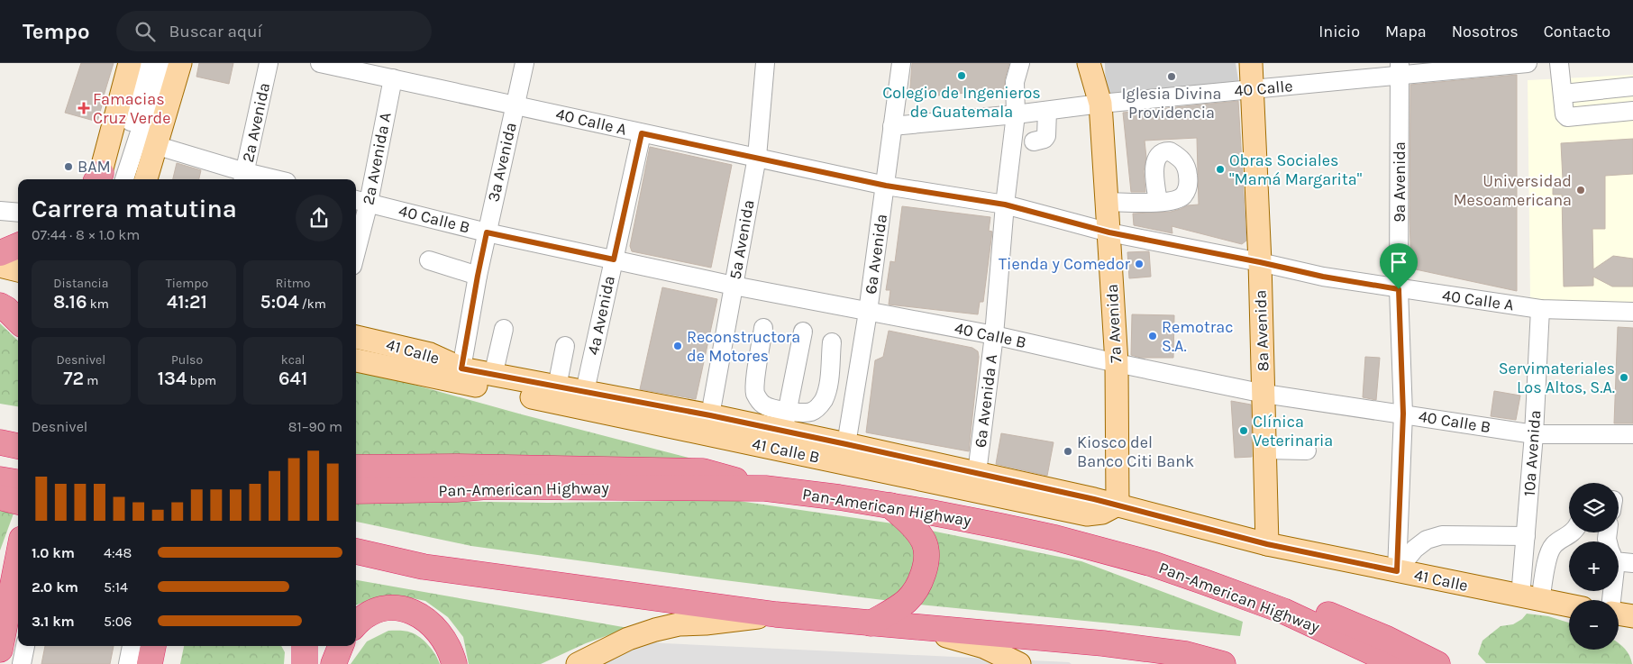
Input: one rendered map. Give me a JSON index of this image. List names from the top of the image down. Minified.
{"streets":{"highway":["Pan-American Highway"],"main road":["7a Avenida","8a Avenida","41 Calle","41 Calle B"],"street":["40 Calle","40 Calle A","2a Avenida","2a Avenida A","3a Avenida","9a Avenida","40 Calle B","5a Avenida","6a Avenida","4a Avenida","6a Avenida A","10a Avenida"]},"crossings":[["40 Calle","9a Avenida"],["40 Calle","6a Avenida"],["40 Calle","7a Avenida"],["40 Calle","8a Avenida"],["40 Calle","6a Avenida A"],["40 Calle A","2a Avenida A"],["40 Calle A","3a Avenida"],["40 Calle A","9a Avenida"],["40 Calle A","5a Avenida"],["40 Calle A","6a Avenida"],["40 Calle A","4a Avenida"],["40 Calle A","7a Avenida"],["40 Calle A","8a Avenida"],["40 Calle A","6a Avenida A"],["40 Calle A","10a Avenida"],["2a Avenida A","40 Calle B"],["3a Avenida","40 Calle B"],["3a Avenida","41 Calle"],["3a Avenida","41 Calle B"],["9a Avenida","40 Calle B"],["9a Avenida","41 Calle"],["40 Calle B","5a Avenida"],["40 Calle B","6a Avenida"],["40 Calle B","4a Avenida"],["40 Calle B","7a Avenida"],["40 Calle B","8a Avenida"],["40 Calle B","6a Avenida A"],["40 Calle B","10a Avenida"],["5a Avenida","41 Calle"],["6a Avenida","41 Calle"],["4a Avenida","41 Calle"],["7a Avenida","41 Calle"],["7a Avenida","41 Calle B"],["8a Avenida","41 Calle"],["41 Calle","6a Avenida A"],["41 Calle","41 Calle B"],["41 Calle","10a Avenida"]],"places":{"other":["Colegio de Ingenieros de Guatemala","Iglesia Divina Providencia","BAM","Obras Sociales \"Mamá Margarita\"","Universidad Mesoamericana","Tienda y Comedor","Remotrac S.A.","Reconstructora de Motores","Servimateriales Los Altos, S.A.","Clínica Veterinaria","Kiosco del Banco Citi Bank"],"health":["Famacias Cruz Verde"]},"page":{"header":"Tempo","search":"Buscar aquí","nav":["Inicio","Mapa","Nosotros","Contacto"],"heading":["Carrera matutina","07:44 · 8 × 1.0 km"],"stats":[["Distancia","8.16 km"],["Tiempo","41:21"],["Ritmo","5:04 /km"],["Desnivel","72 m"],["Pulso","134 bpm"],["kcal","641"]],"chart":["Desnivel","81–90 m"],"map_buttons":["+","−"],"list":[{"name":"1.0 km","note":"4:48"},{"name":"2.0 km","note":"5:14"},{"name":"3.1 km","note":"5:06"}]}}
